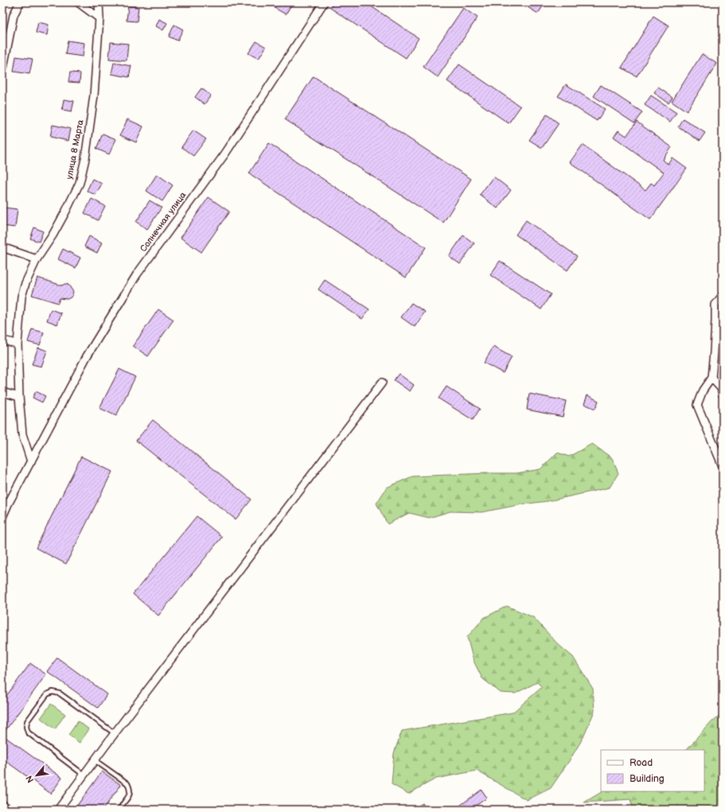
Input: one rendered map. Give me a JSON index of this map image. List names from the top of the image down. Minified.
{"streets":{"street":["улица 8 Марта","Солнечная улица"]},"crossings":[["улица 8 Марта","Солнечная улица"]],"legend":["Road","Building"],"north":"bottom left"}
